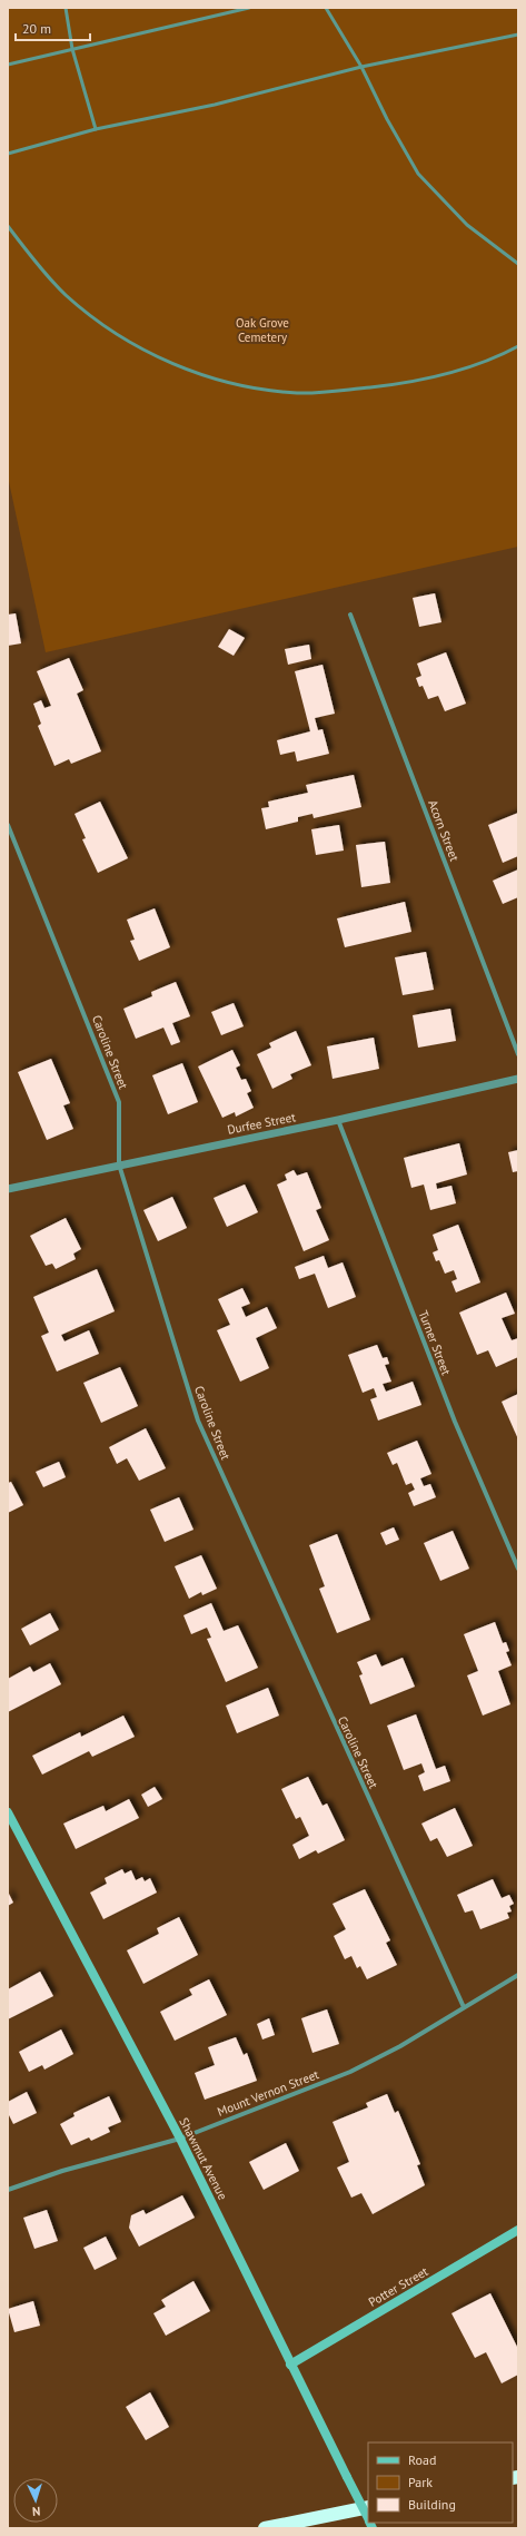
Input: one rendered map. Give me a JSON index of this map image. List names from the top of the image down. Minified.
{"streets":{"main road":["Shawmut Avenue","Potter Street"],"street":["Acorn Street","Caroline Street","Durfee Street","Turner Street","Mount Vernon Street"]},"crossings":[["Caroline Street","Durfee Street"],["Caroline Street","Mount Vernon Street"],["Durfee Street","Turner Street"],["Mount Vernon Street","Shawmut Avenue"],["Shawmut Avenue","Potter Street"]],"parks":["Oak Grove Cemetery"],"legend":["Road","Park","Building"],"scale_bar":"20 m","north":"bottom"}
